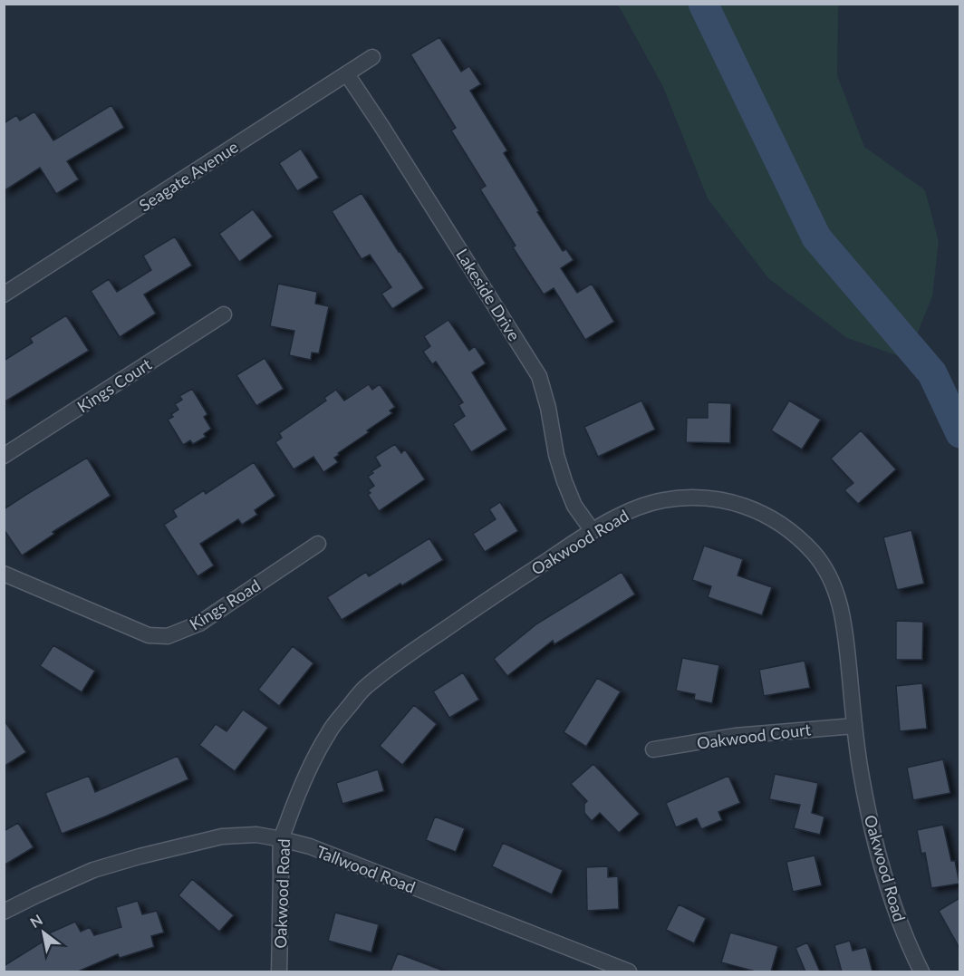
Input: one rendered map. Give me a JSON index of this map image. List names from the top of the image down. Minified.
{"streets":{"street":["Seagate Avenue","Lakeside Drive","Kings Court","Oakwood Road","Kings Road","Oakwood Court","Tallwood Road"]},"crossings":[["Seagate Avenue","Lakeside Drive"],["Lakeside Drive","Oakwood Road"],["Oakwood Road","Oakwood Court"],["Oakwood Road","Tallwood Road"]],"north":"top left"}
